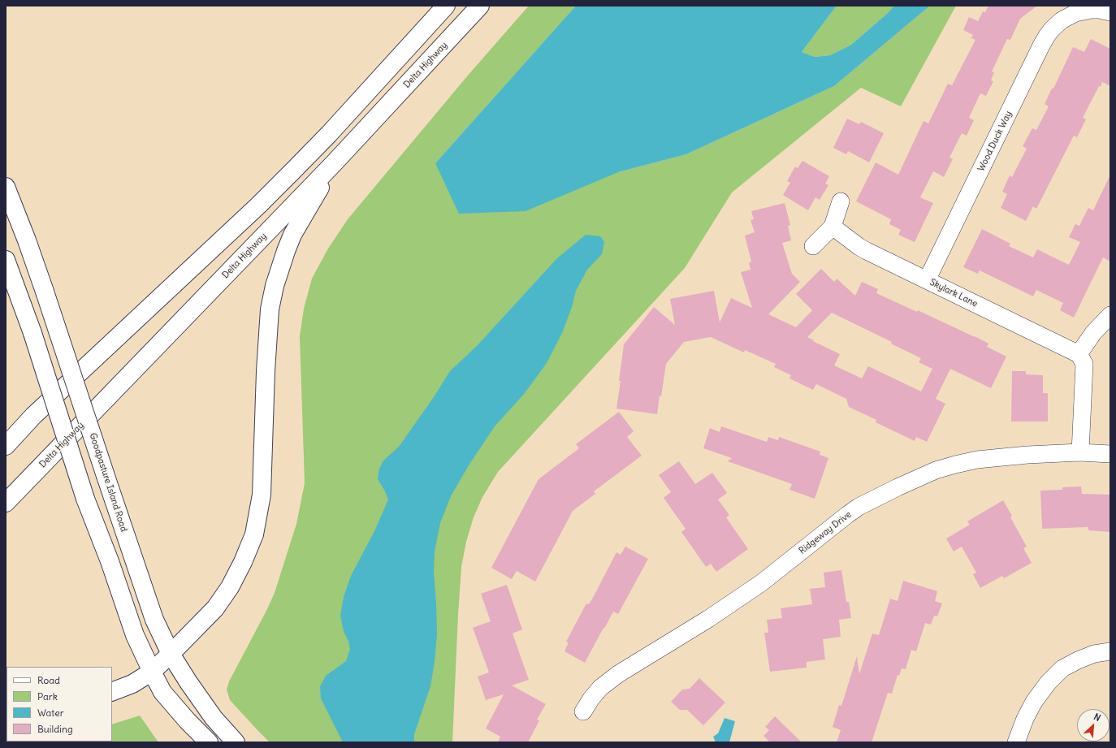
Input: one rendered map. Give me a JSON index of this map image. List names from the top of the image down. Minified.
{"streets":{"main road":["Delta Highway","Goodpasture Island Road"],"street":["Wood Duck Way","Skylark Lane","Ridgeway Drive"]},"crossings":[["Wood Duck Way","Skylark Lane"]],"legend":["Road","Park","Water","Building"],"north":"top right"}
